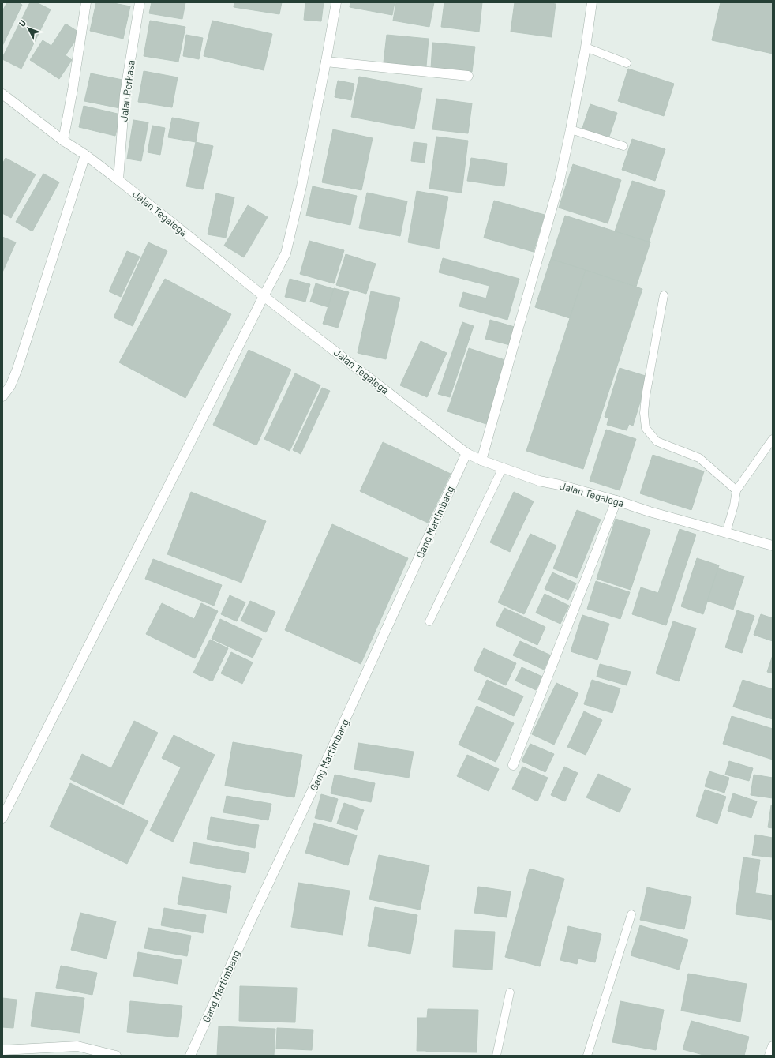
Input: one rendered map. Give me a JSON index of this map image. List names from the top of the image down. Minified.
{"streets":{"street":["Jalan Perkasa","Jalan Tegalega","Gang Martimbang"]},"crossings":[["Jalan Perkasa","Jalan Tegalega"],["Jalan Tegalega","Gang Martimbang"]],"north":"top left"}
